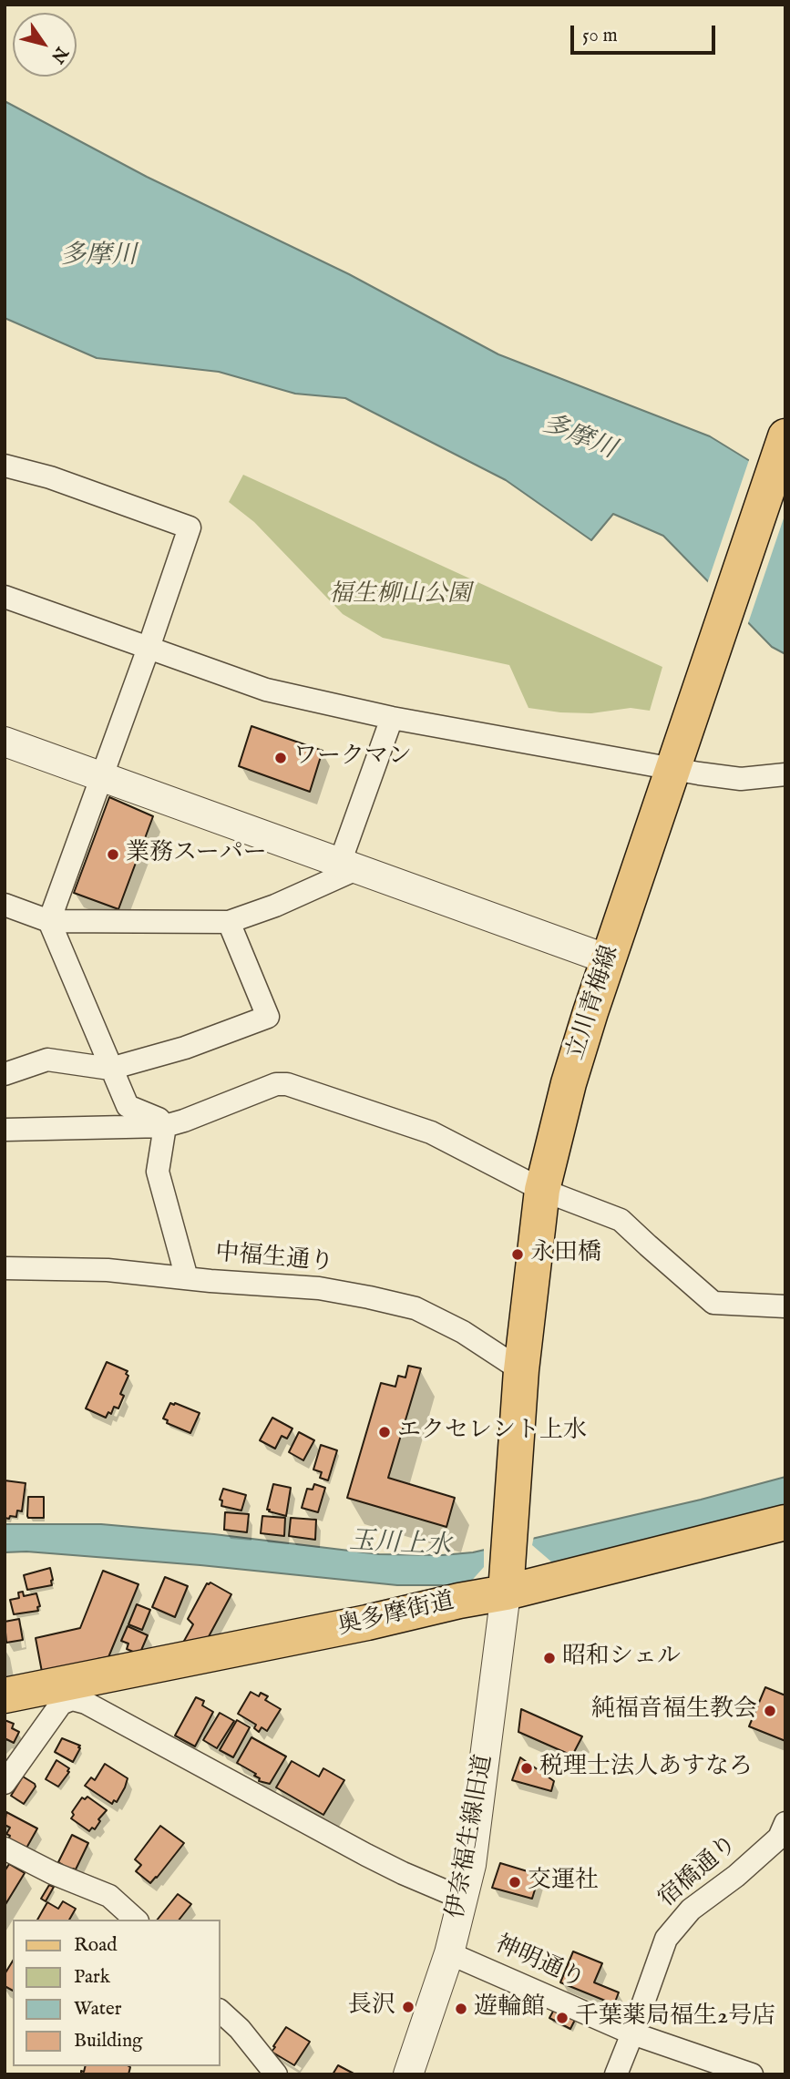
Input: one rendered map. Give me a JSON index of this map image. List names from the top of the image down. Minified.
{"streets":{"main road":["立川青梅線","奥多摩街道"],"street":["中福生通り","伊奈福生線旧道","宿橋通り","神明通り"]},"crossings":[["立川青梅線","中福生通り"],["立川青梅線","奥多摩街道"],["立川青梅線","伊奈福生線旧道"],["奥多摩街道","伊奈福生線旧道"],["伊奈福生線旧道","神明通り"],["宿橋通り","神明通り"]],"water":["多摩川","玉川上水"],"parks":["福生柳山公園"],"places":["ワークマン","業務スーパー","永田橋","エクセレント上水","昭和シェル","純福音福生教会","税理士法人あすなろ","交運社","長沢","遊輪館","千葉薬局福生2号店"],"legend":["Road","Park","Water","Building"],"scale_bar":"50 m","north":"bottom right"}
